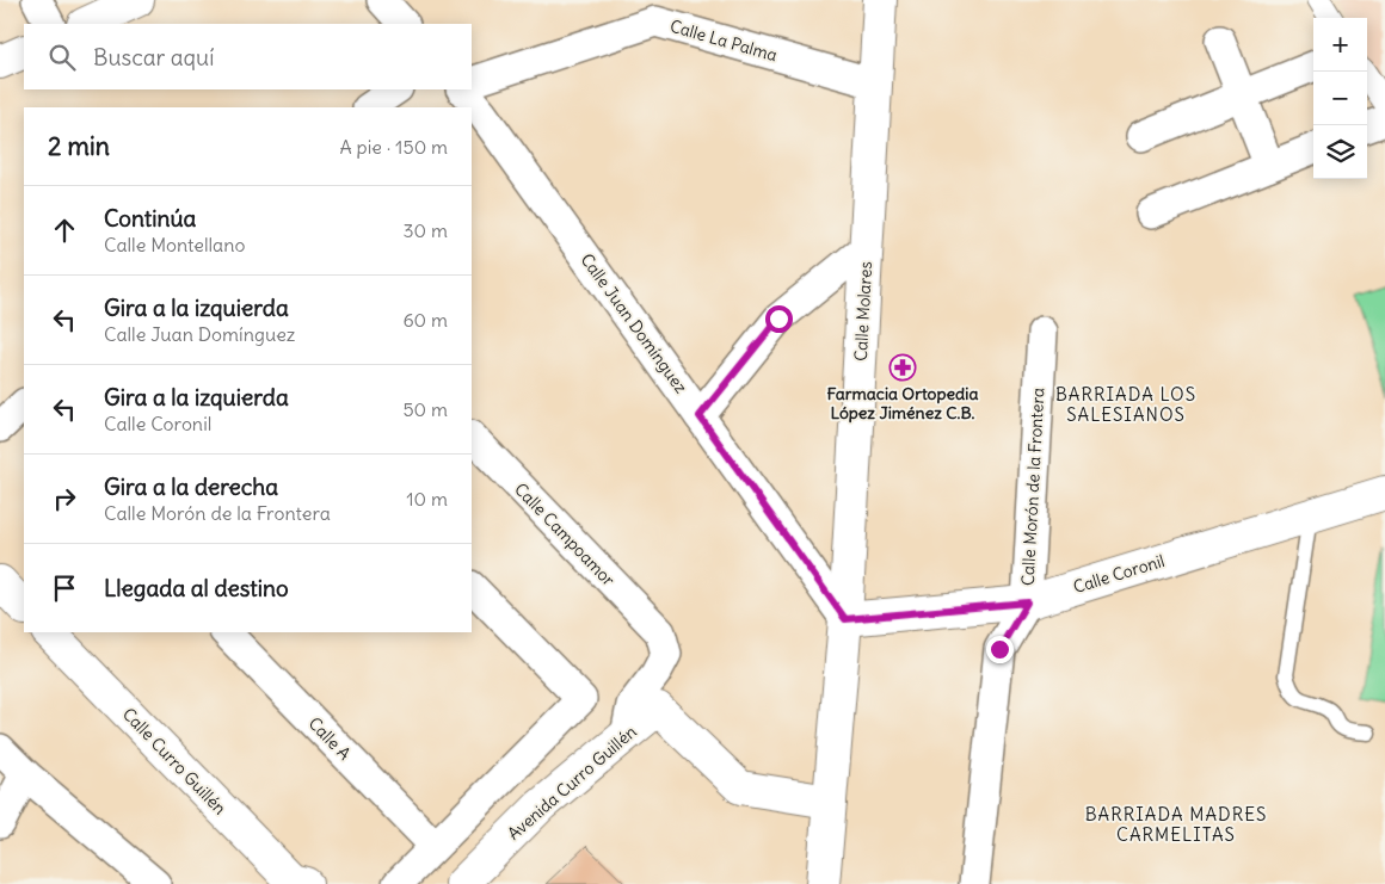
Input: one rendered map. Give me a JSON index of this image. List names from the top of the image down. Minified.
{"streets":{"street":["Calle La Palma","Calle Molares","Calle Juan Domínguez","Calle Morón de la Frontera","Calle Campoamor","Calle Coronil","Calle A","Calle Curro Guillén","Avenida Curro Guillén"]},"crossings":[["Calle La Palma","Calle Molares"],["Calle Molares","Calle Juan Domínguez"],["Calle Molares","Calle Coronil"],["Calle Molares","Avenida Curro Guillén"],["Calle Juan Domínguez","Calle Coronil"],["Calle Morón de la Frontera","Calle Coronil"],["Calle Campoamor","Avenida Curro Guillén"]],"districts":["BARRIADA LOS SALESIANOS","BARRIADA MADRES CARMELITAS"],"places":{"pharmacy":["Farmacia Ortopedia López Jiménez C.B."]},"page":{"map_buttons":["+","−"],"search":"Buscar aquí","heading":["2 min","A pie · 150 m"],"list":[["Continúa","Calle Montellano","30 m"],["Gira a la izquierda","Calle Juan Domínguez","60 m"],["Gira a la izquierda","Calle Coronil","50 m"],["Gira a la derecha","Calle Morón de la Frontera","10 m"],"Llegada al destino"]}}
